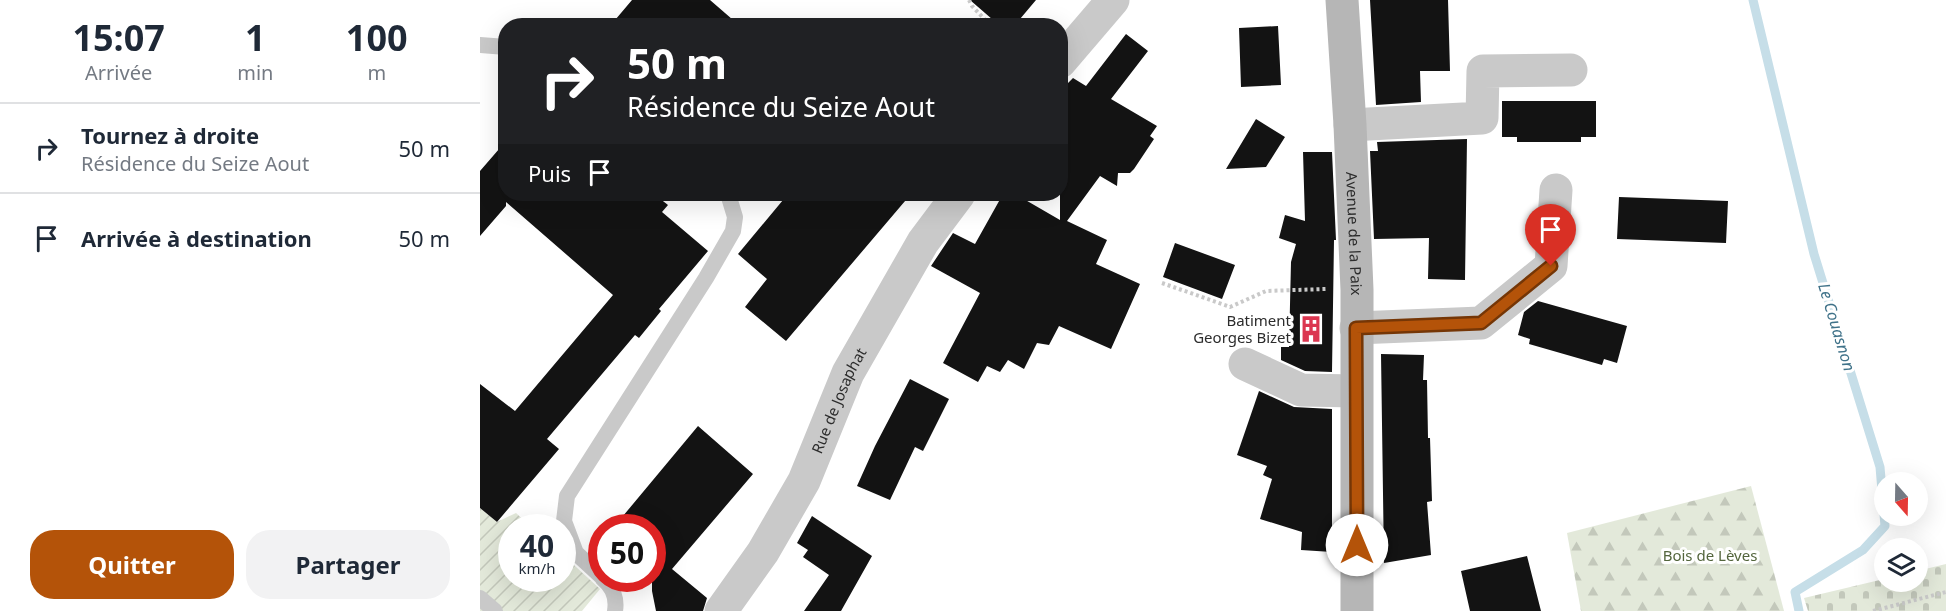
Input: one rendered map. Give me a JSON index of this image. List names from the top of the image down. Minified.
{"streets":{"main road":["Avenue de la Paix"],"street":["Rue de Josaphat"]},"water":["Le Couasnon"],"parks":["Bois de Lèves"],"places":{"building":["Batiment Georges Bizet"]},"north":"bottom","page":{"eta":["15:07","Arrivée","1","min","100","m"],"turn":["50 m","Résidence du Seize Aout"],"list":[{"name":"Tournez à droite","note":"Résidence du Seize Aout","value":"50 m"},{"name":"Arrivée à destination","value":"50 m"}],"then":"Puis","speed":"40 km/h","limit":"50","buttons":["Quitter","Partager"]}}
